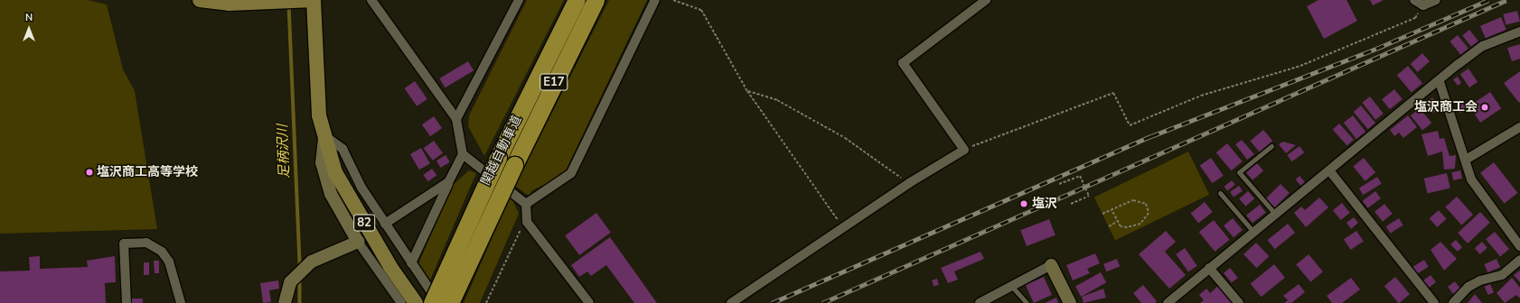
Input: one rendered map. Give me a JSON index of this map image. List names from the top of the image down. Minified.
{"streets":{"highway":["E17","関越自動車道"],"main road":["82"]},"water":["足柄沢川"],"places":["塩沢商工会","塩沢商工高等学校","塩沢"],"north":"top"}
